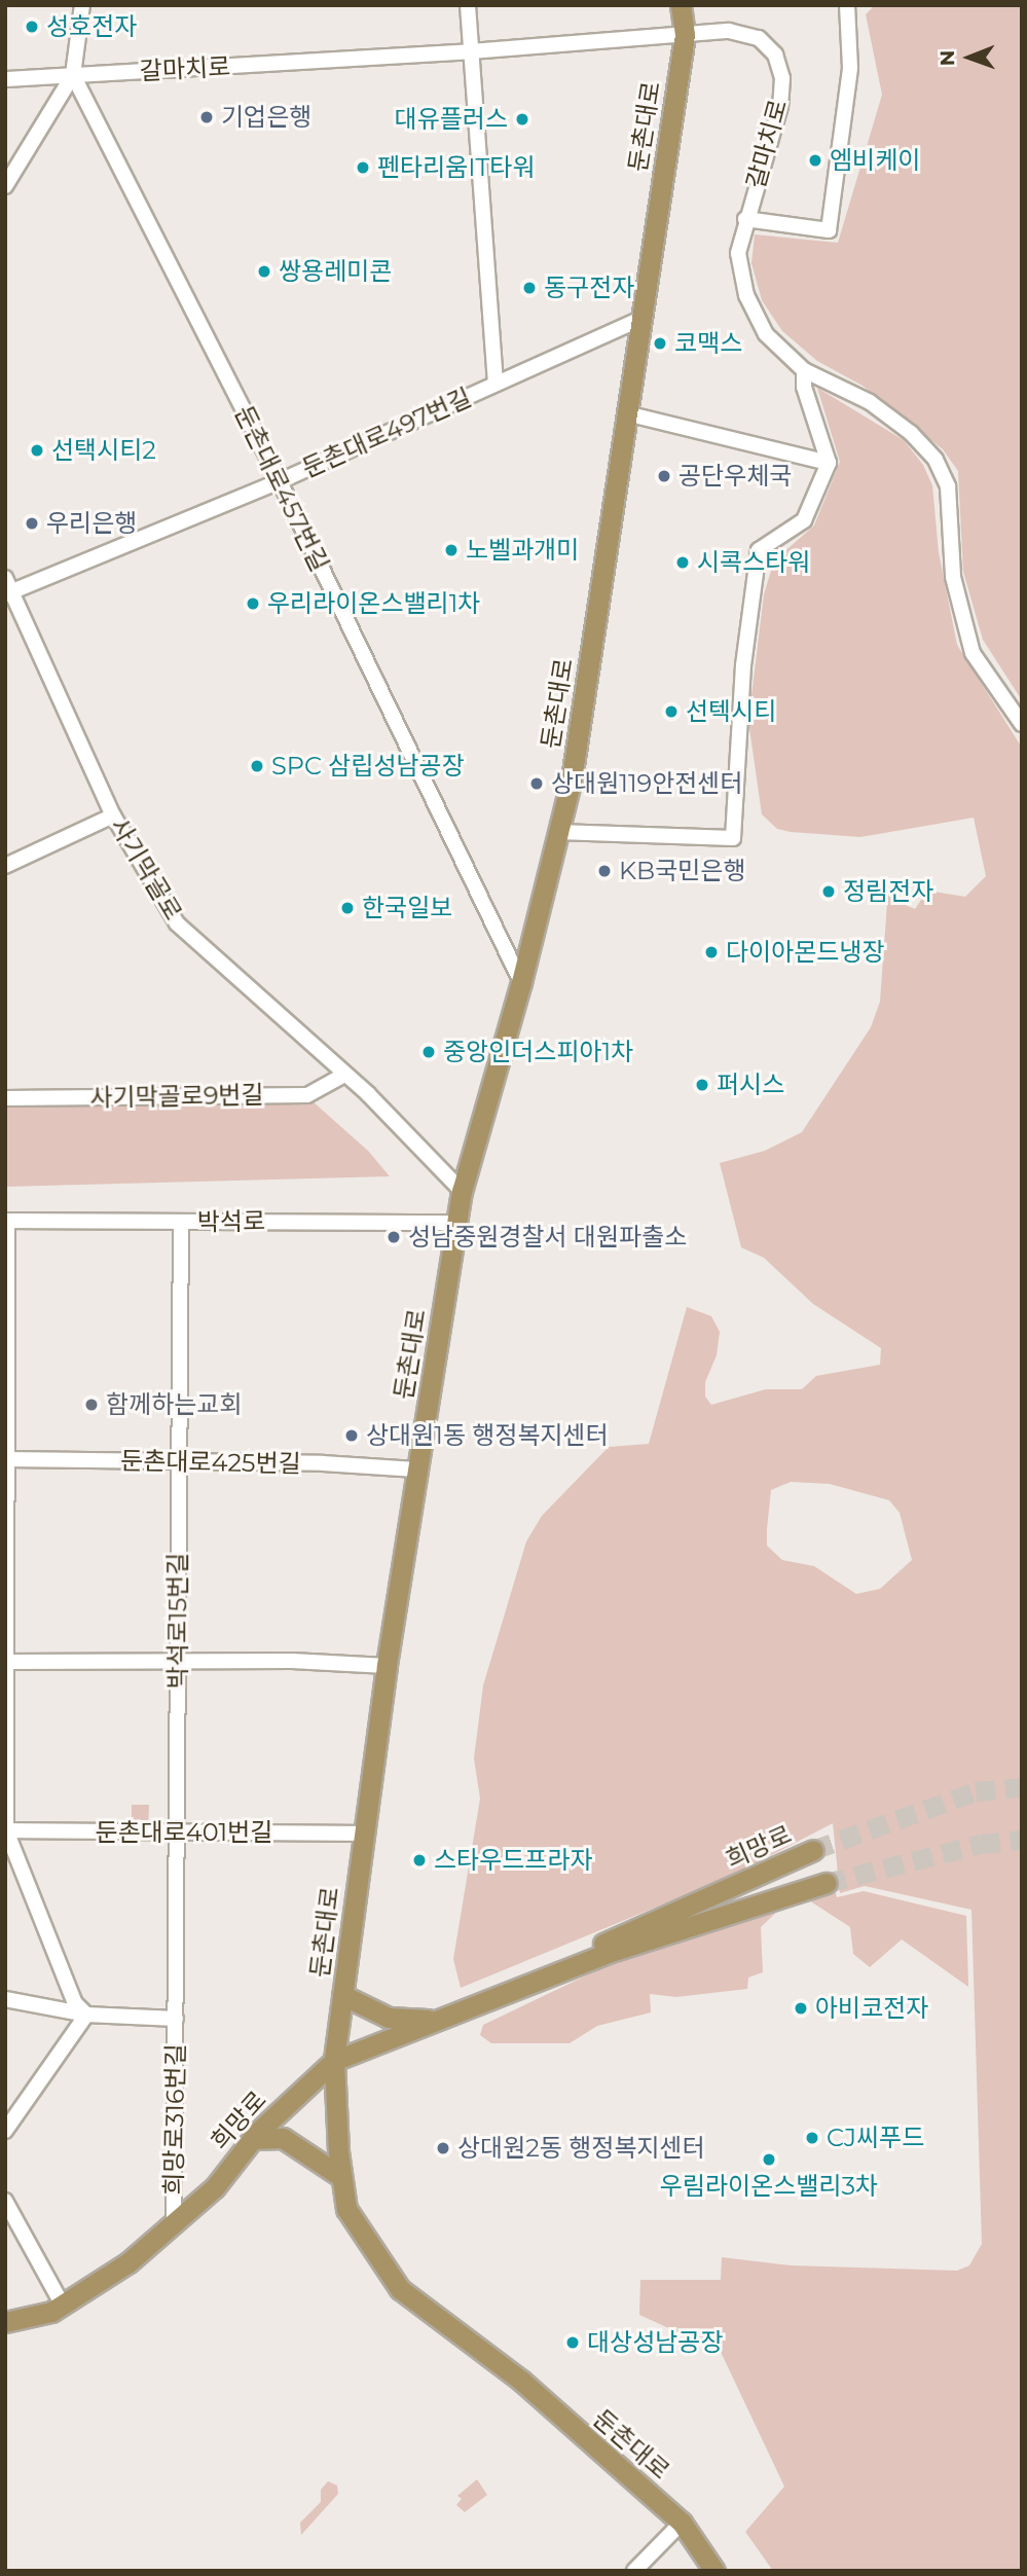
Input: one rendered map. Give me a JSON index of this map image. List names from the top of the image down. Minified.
{"streets":{"main road":["둔촌대로","희망로"],"street":["갈마치로","둔촌대로497번길","둔촌대로457번길","사기막골로","사기막골로9번길","박석로","둔촌대로425번길","박석로15번길","둔촌대로401번길","희망로316번길"]},"crossings":[["갈마치로","둔촌대로"],["갈마치로","둔촌대로457번길"],["둔촌대로","둔촌대로497번길"],["둔촌대로","둔촌대로457번길"],["둔촌대로","사기막골로"],["둔촌대로","박석로"],["둔촌대로","둔촌대로425번길"],["둔촌대로","둔촌대로401번길"],["둔촌대로","희망로"],["둔촌대로497번길","둔촌대로457번길"],["둔촌대로497번길","사기막골로"],["사기막골로","사기막골로9번길"],["박석로","박석로15번길"],["둔촌대로425번길","박석로15번길"],["박석로15번길","둔촌대로401번길"],["박석로15번길","희망로316번길"],["희망로","희망로316번길"]],"places":["성호전자","기업은행","대유플러스","엠비케이","펜타리움IT타워","쌍용레미콘","동구전자","코맥스","선택시티2","공단우체국","우리은행","노벨과개미","시콕스타워","우리라이온스밸리1차","선텍시티","SPC 삼립성남공장","상대원119안전센터","KB국민은행","정림전자","한국일보","다이아몬드냉장","중앙인더스피아1차","퍼시스","성남중원경찰서 대원파출소","함께하는교회","상대원1동 행정복지센터","스타우드프라자","아비코전자","CJ씨푸드","상대원2동 행정복지센터","우림라이온스밸리3차","대상성남공장"],"north":"left"}
